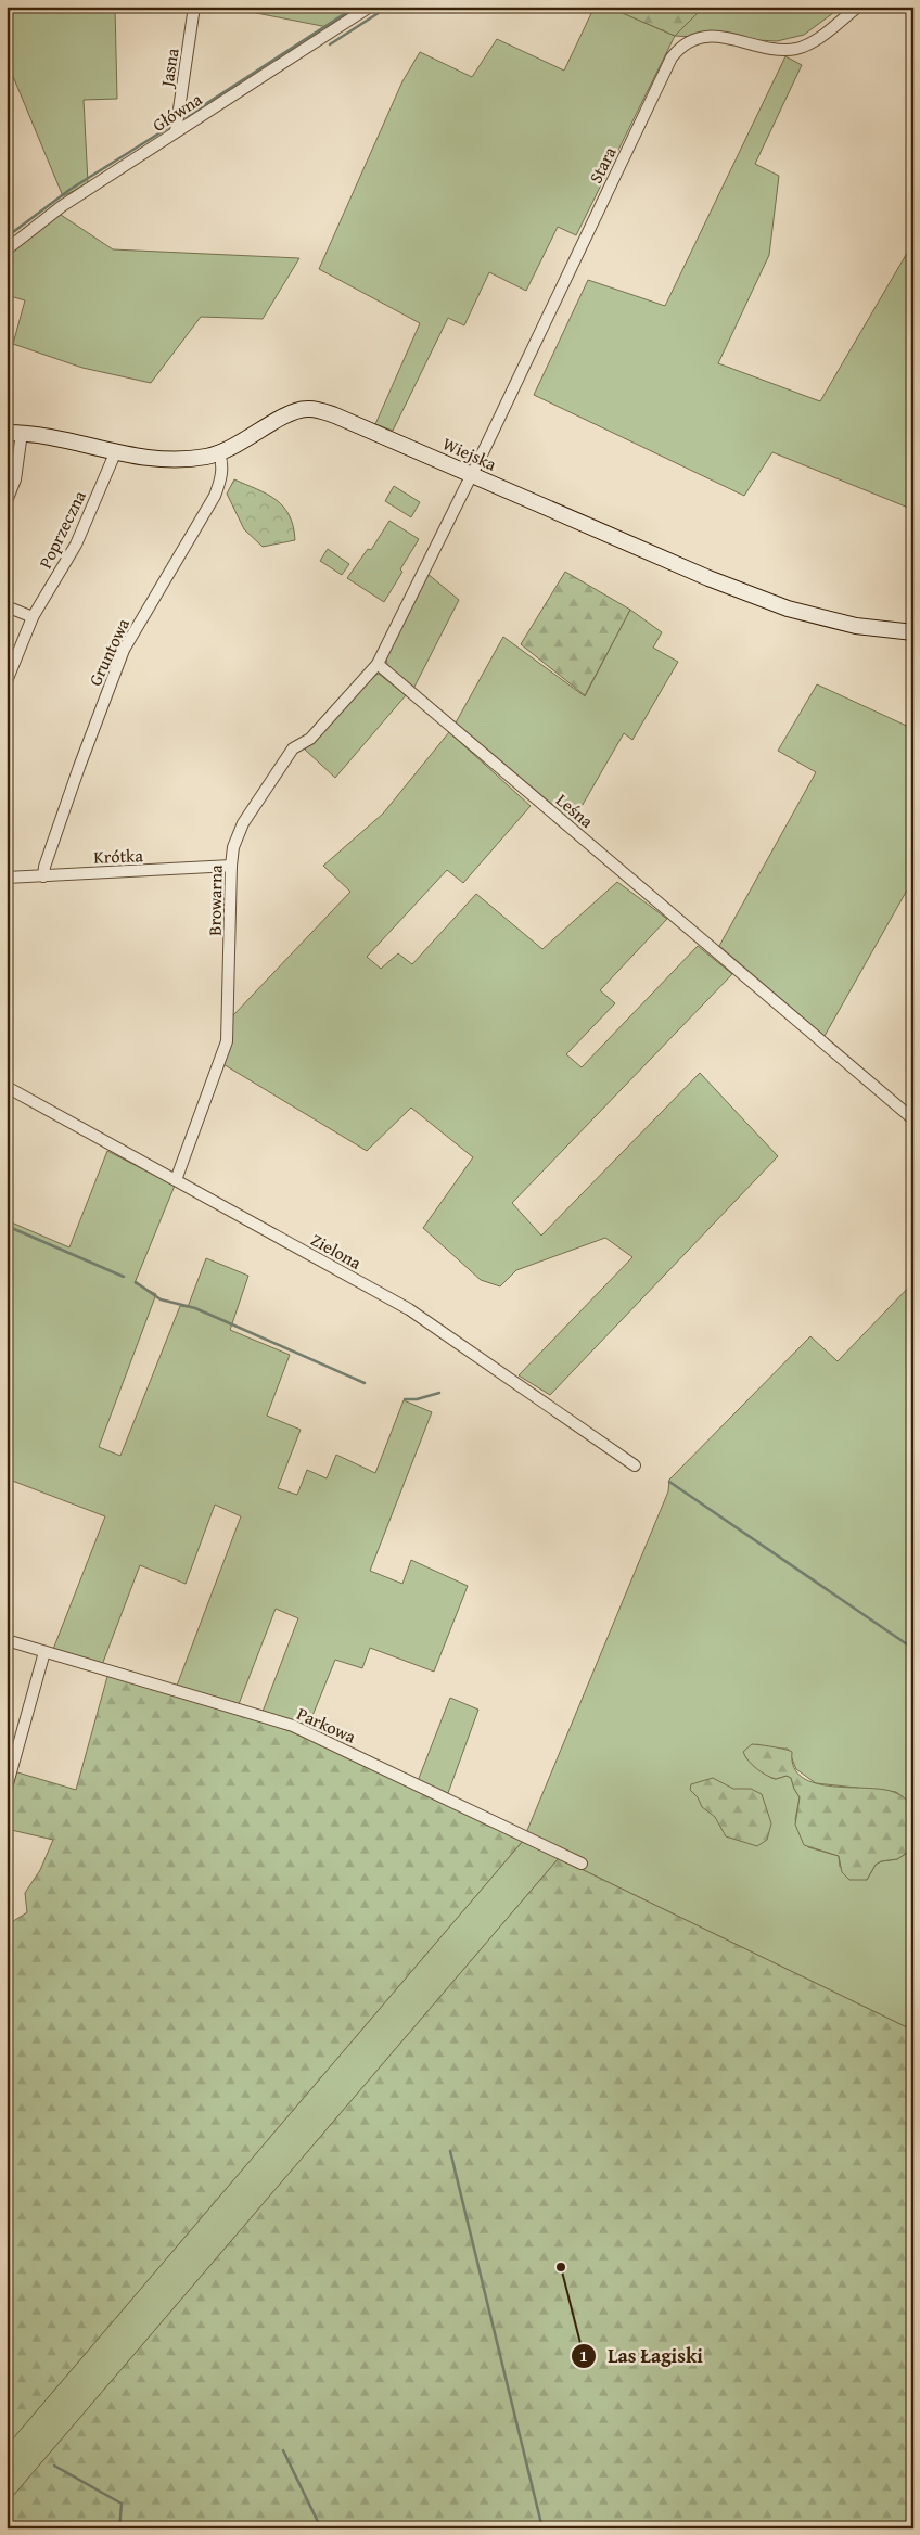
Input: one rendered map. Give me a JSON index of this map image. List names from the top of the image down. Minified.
{"streets":{"street":["Jasna","Główna","Stara","Wiejska","Poprzeczna","Gruntowa","Leśna","Krótka","Browarna","Zielona","Parkowa"]},"crossings":[["Jasna","Główna"],["Stara","Wiejska"],["Wiejska","Poprzeczna"],["Wiejska","Gruntowa"],["Gruntowa","Krótka"],["Leśna","Browarna"],["Krótka","Browarna"],["Browarna","Zielona"]],"places":["Las Łagiski"]}
